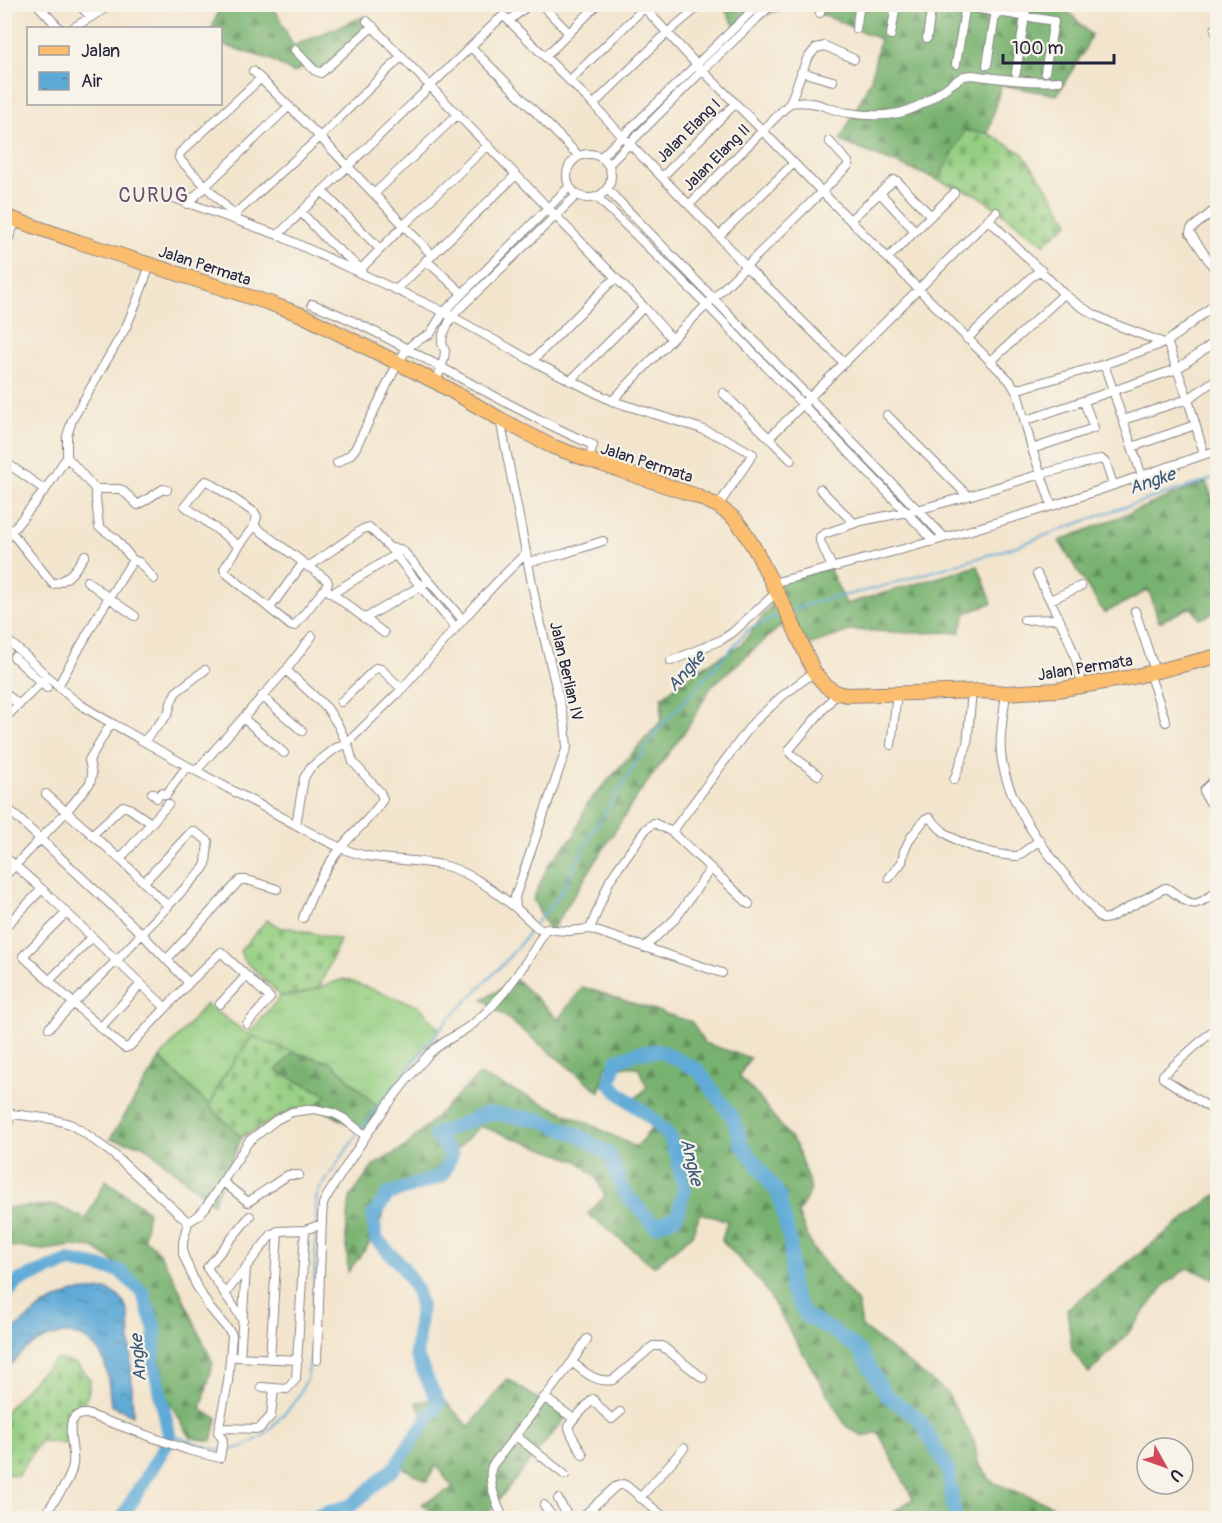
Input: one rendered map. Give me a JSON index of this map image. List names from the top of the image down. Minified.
{"streets":{"main road":["Jalan Permata"],"street":["Jalan Elang I","Jalan Elang II","Jalan Berlian IV"]},"crossings":[["Jalan Permata","Jalan Berlian IV"]],"districts":["CURUG"],"water":["Angke"],"legend":["Jalan","Air"],"scale_bar":"100 m","north":"bottom right"}
